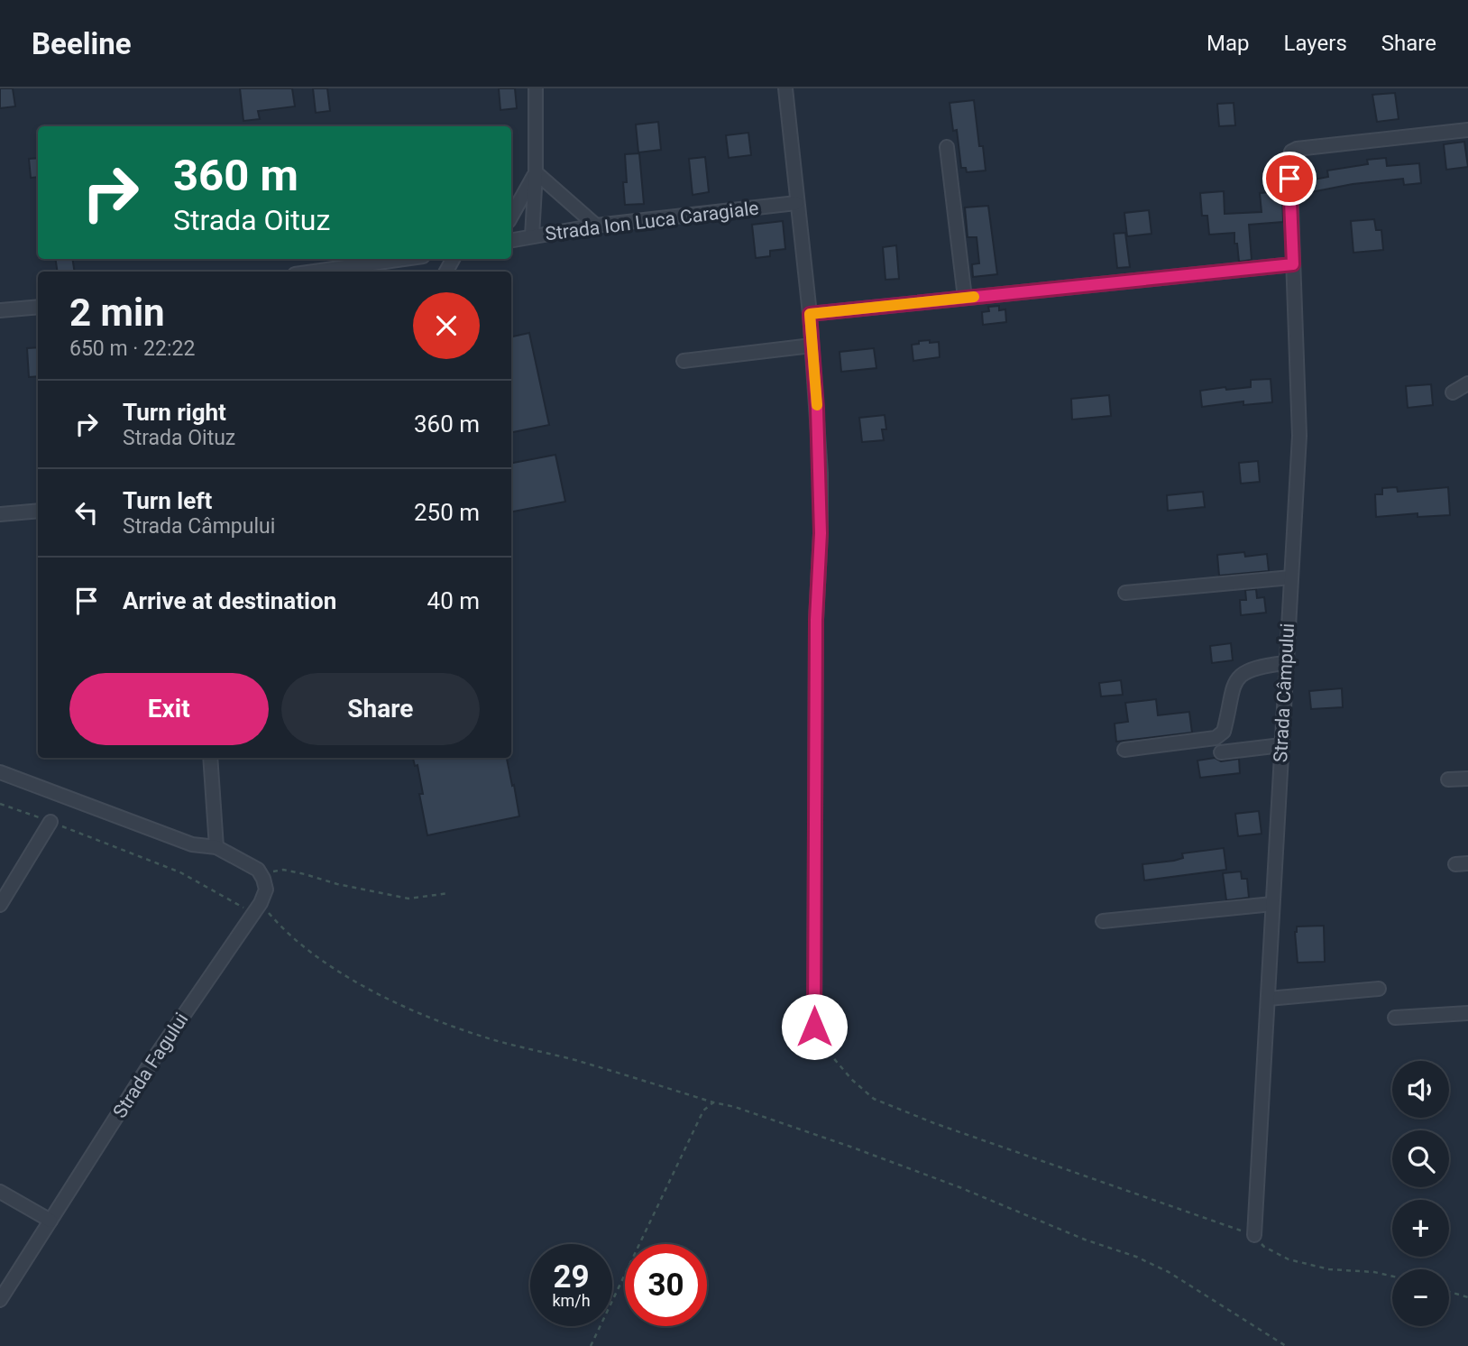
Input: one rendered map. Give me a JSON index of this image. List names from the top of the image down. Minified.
{"streets":{"street":["Strada Ion Luca Caragiale","Strada Câmpului","Strada Fagului"]},"page":{"header":"Beeline","nav":["Map","Layers","Share"],"turn":["360 m","Strada Oituz"],"heading":["2 min","650 m · 22:22"],"list":[{"name":"Turn right","note":"Strada Oituz","value":"360 m"},{"name":"Turn left","note":"Strada Câmpului","value":"250 m"},{"name":"Arrive at destination","value":"40 m"}],"buttons":["Exit","Share"],"map_buttons":["+","−"],"speed":"29 km/h","limit":"30"}}
